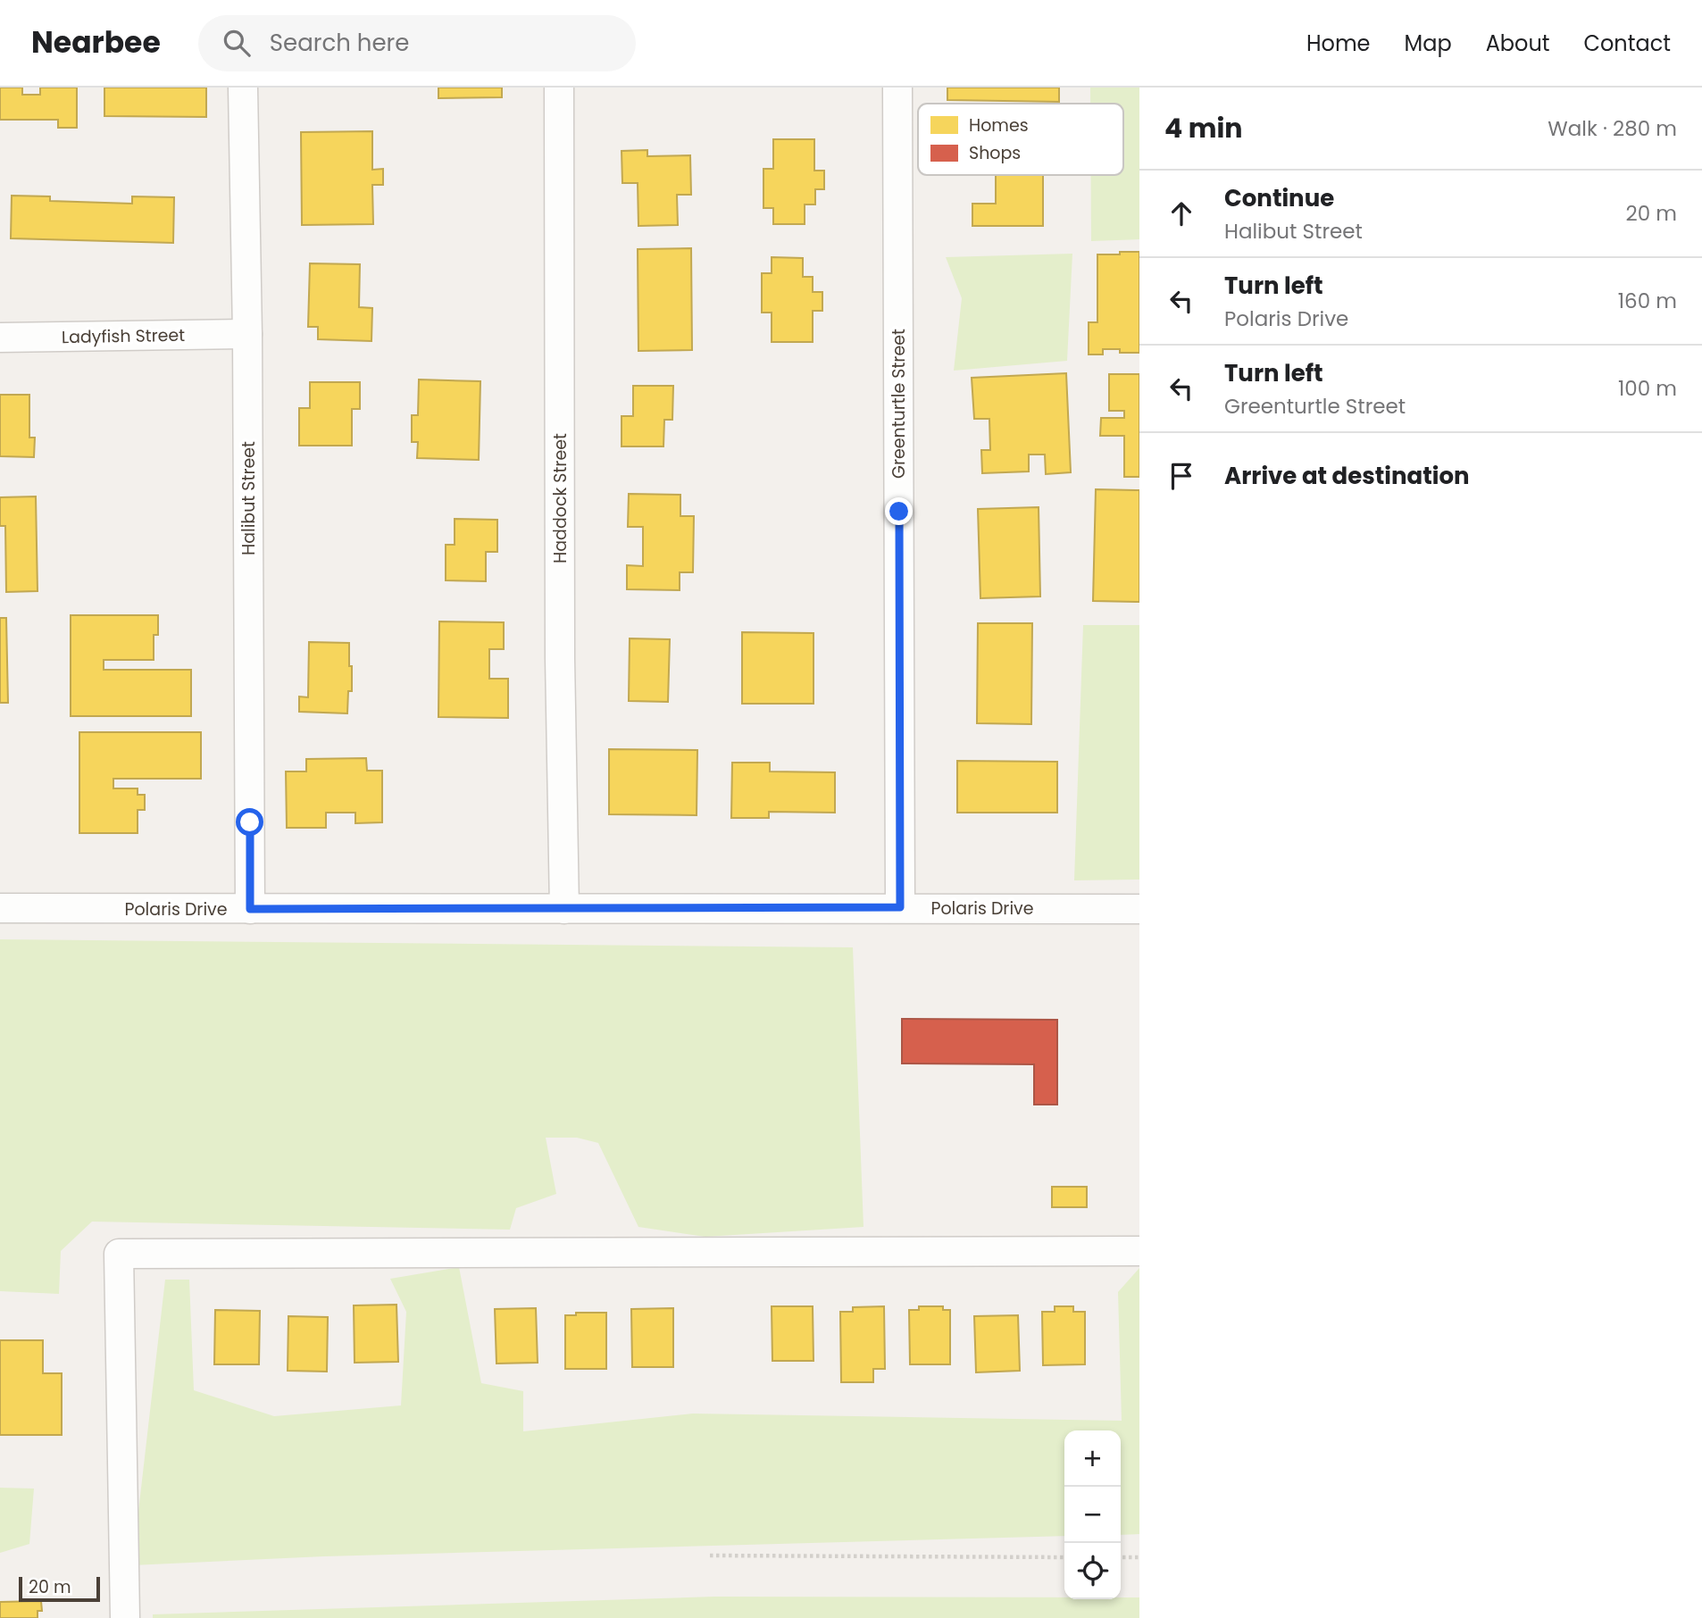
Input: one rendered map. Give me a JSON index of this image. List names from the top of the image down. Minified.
{"streets":{"street":["Ladyfish Street","Greenturtle Street","Halibut Street","Haddock Street","Polaris Drive"]},"crossings":[["Ladyfish Street","Halibut Street"],["Greenturtle Street","Polaris Drive"],["Halibut Street","Polaris Drive"],["Haddock Street","Polaris Drive"]],"legend":["Homes","Shops"],"scale_bar":"20 m","page":{"header":"Nearbee","search":"Search here","nav":["Home","Map","About","Contact"],"heading":["4 min","Walk · 280 m"],"list":[["Continue","Halibut Street","20 m"],["Turn left","Polaris Drive","160 m"],["Turn left","Greenturtle Street","100 m"],"Arrive at destination"],"map_buttons":["+","−"],"scale":"20 m"}}
